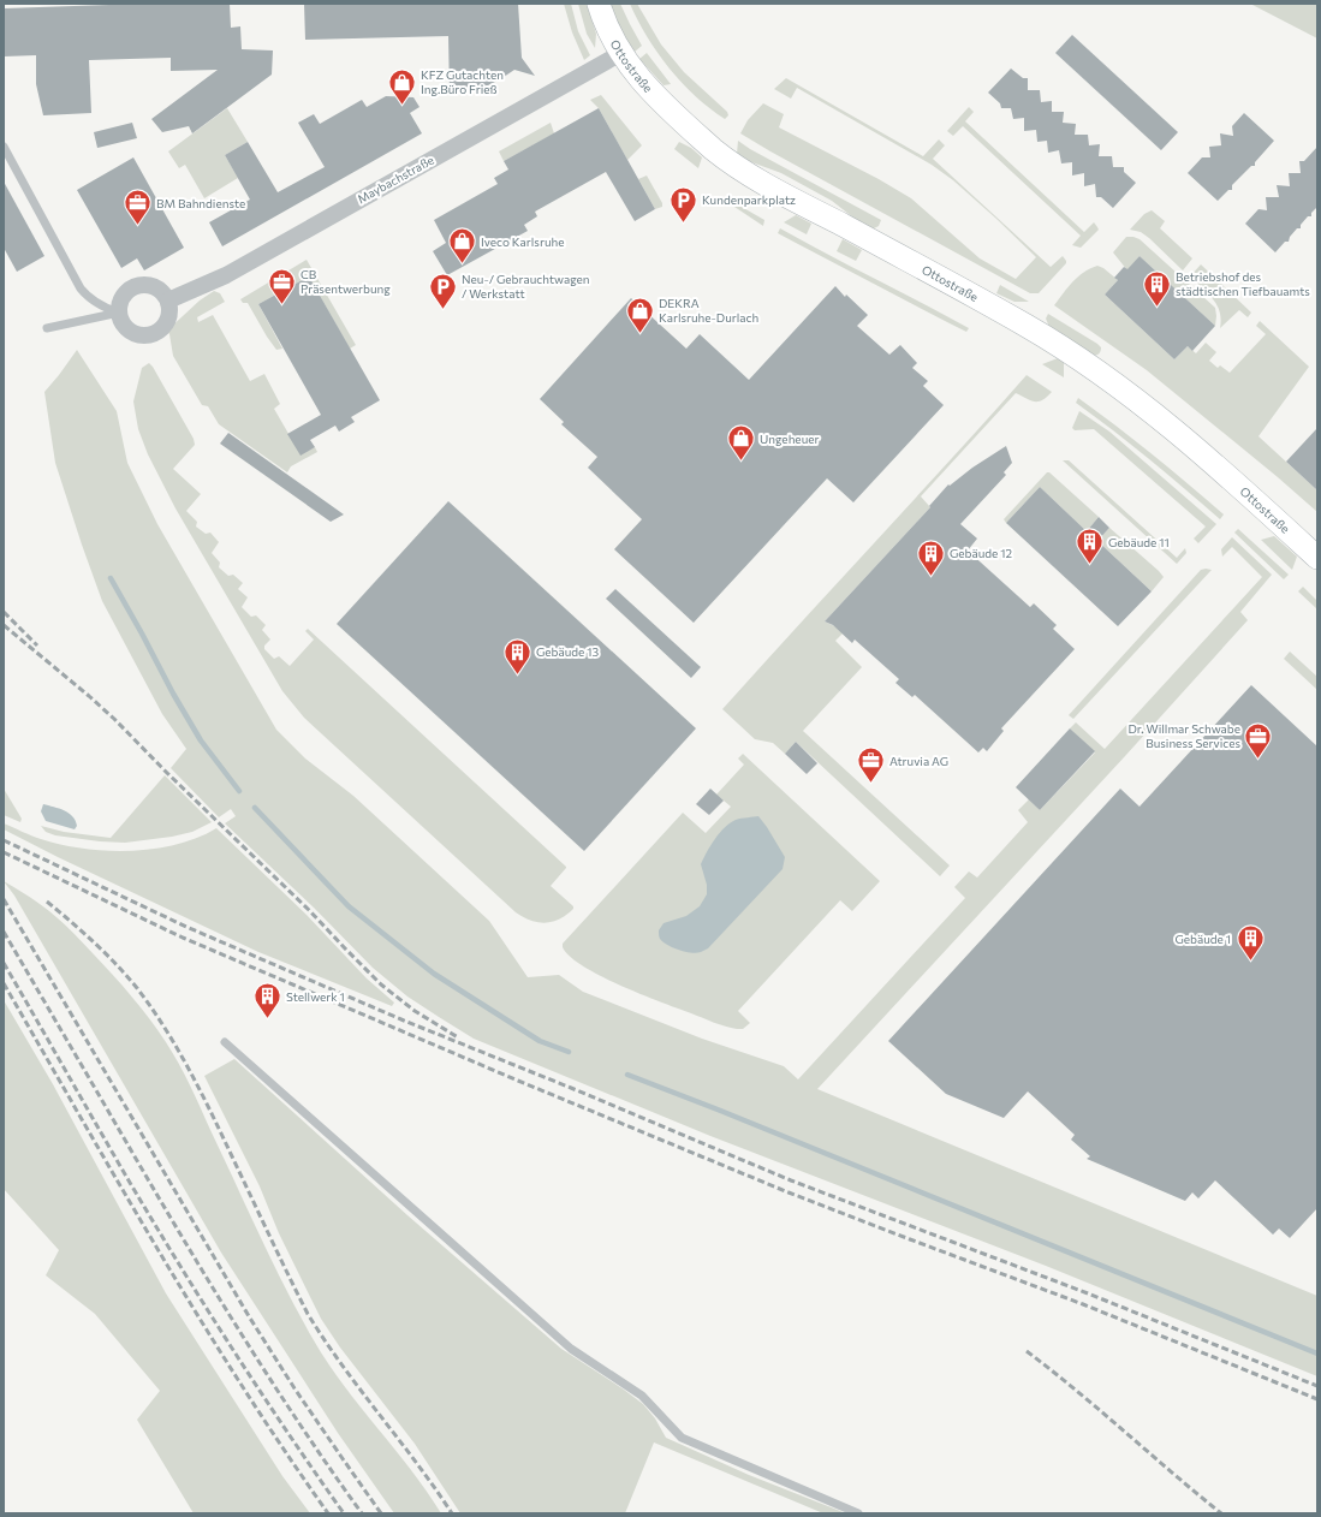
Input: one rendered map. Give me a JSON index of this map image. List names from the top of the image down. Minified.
{"streets":{"main road":["Ottostraße"],"street":["Maybachstraße"]},"crossings":[["Ottostraße","Maybachstraße"]],"places":{"shop":["KFZ Gutachten Ing.Büro Frieß","Iveco Karlsruhe","DEKRA Karlsruhe-Durlach","Ungeheuer"],"parking":["Kundenparkplatz","Neu-/ Gebrauchtwagen / Werkstatt"],"office":["BM Bahndienste","CB Präsentwerbung","Dr. Willmar Schwabe Business Services","Atruvia AG"],"building":["Betriebshof des städtischen Tiefbauamts","Gebäude 11","Gebäude 12","Gebäude 13","Gebäude 1","Stellwerk 1"]}}
